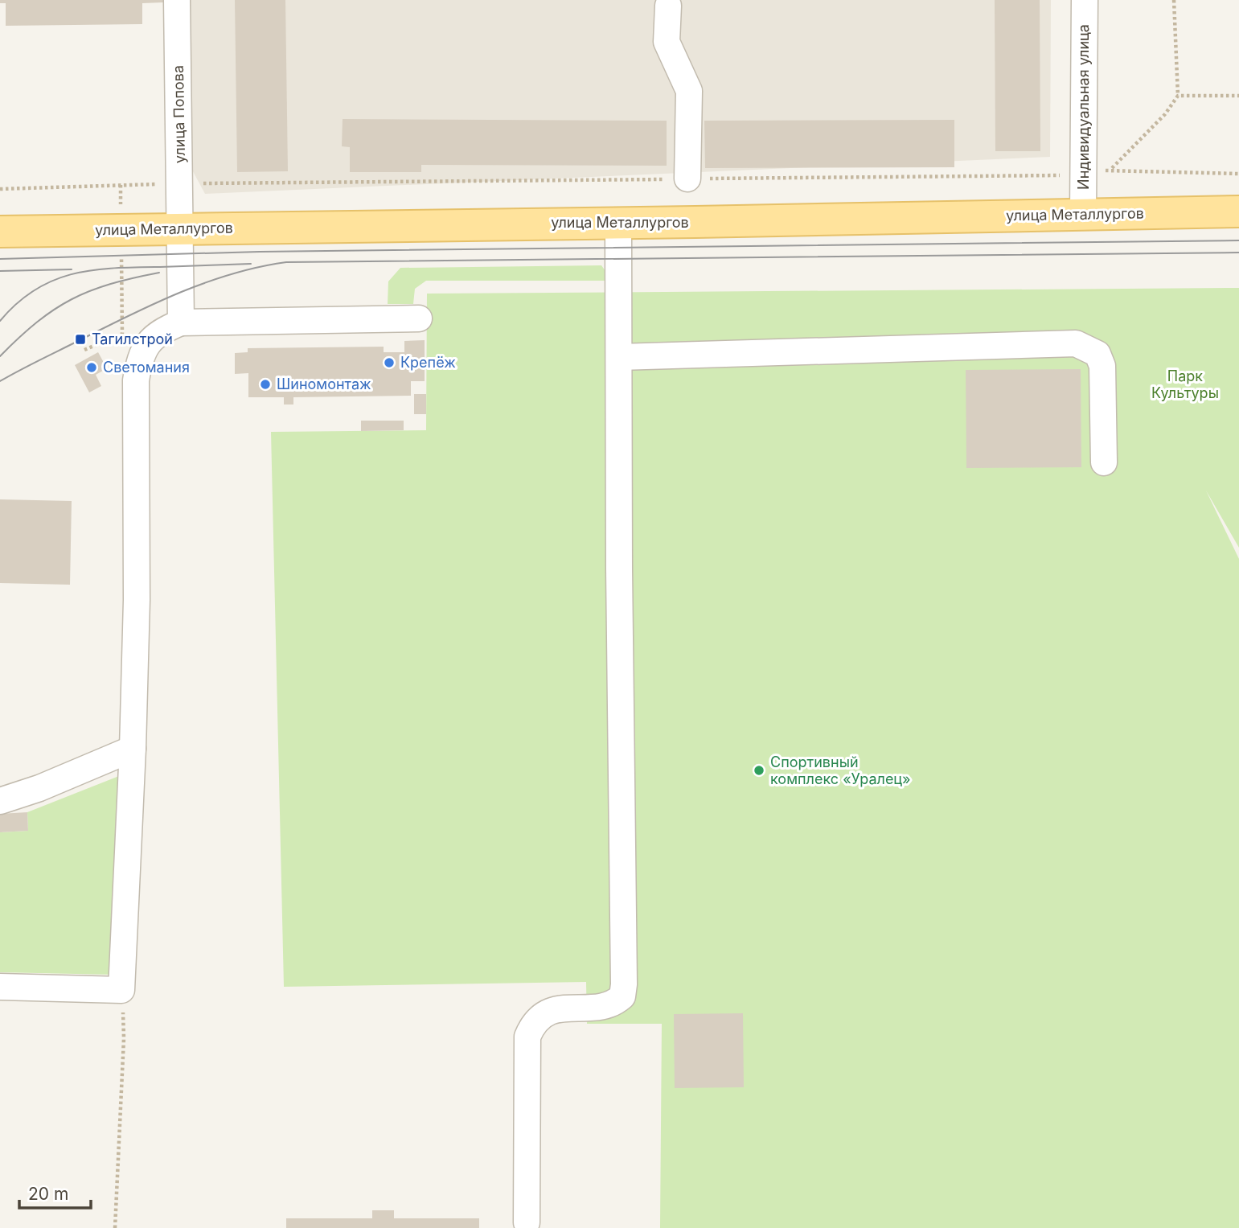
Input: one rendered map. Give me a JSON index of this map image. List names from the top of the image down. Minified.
{"streets":{"main road":["улица Металлургов"],"street":["Индивидуальная улица","улица Попова"]},"crossings":[["Индивидуальная улица","улица Металлургов"],["улица Попова","улица Металлургов"]],"parks":["Парк Культуры"],"places":{"transit":["Тагилстрой"],"other":["Крепёж","Светомания","Шиномонтаж","Спортивный комплекс «Уралец»"]},"scale_bar":"20 m"}
